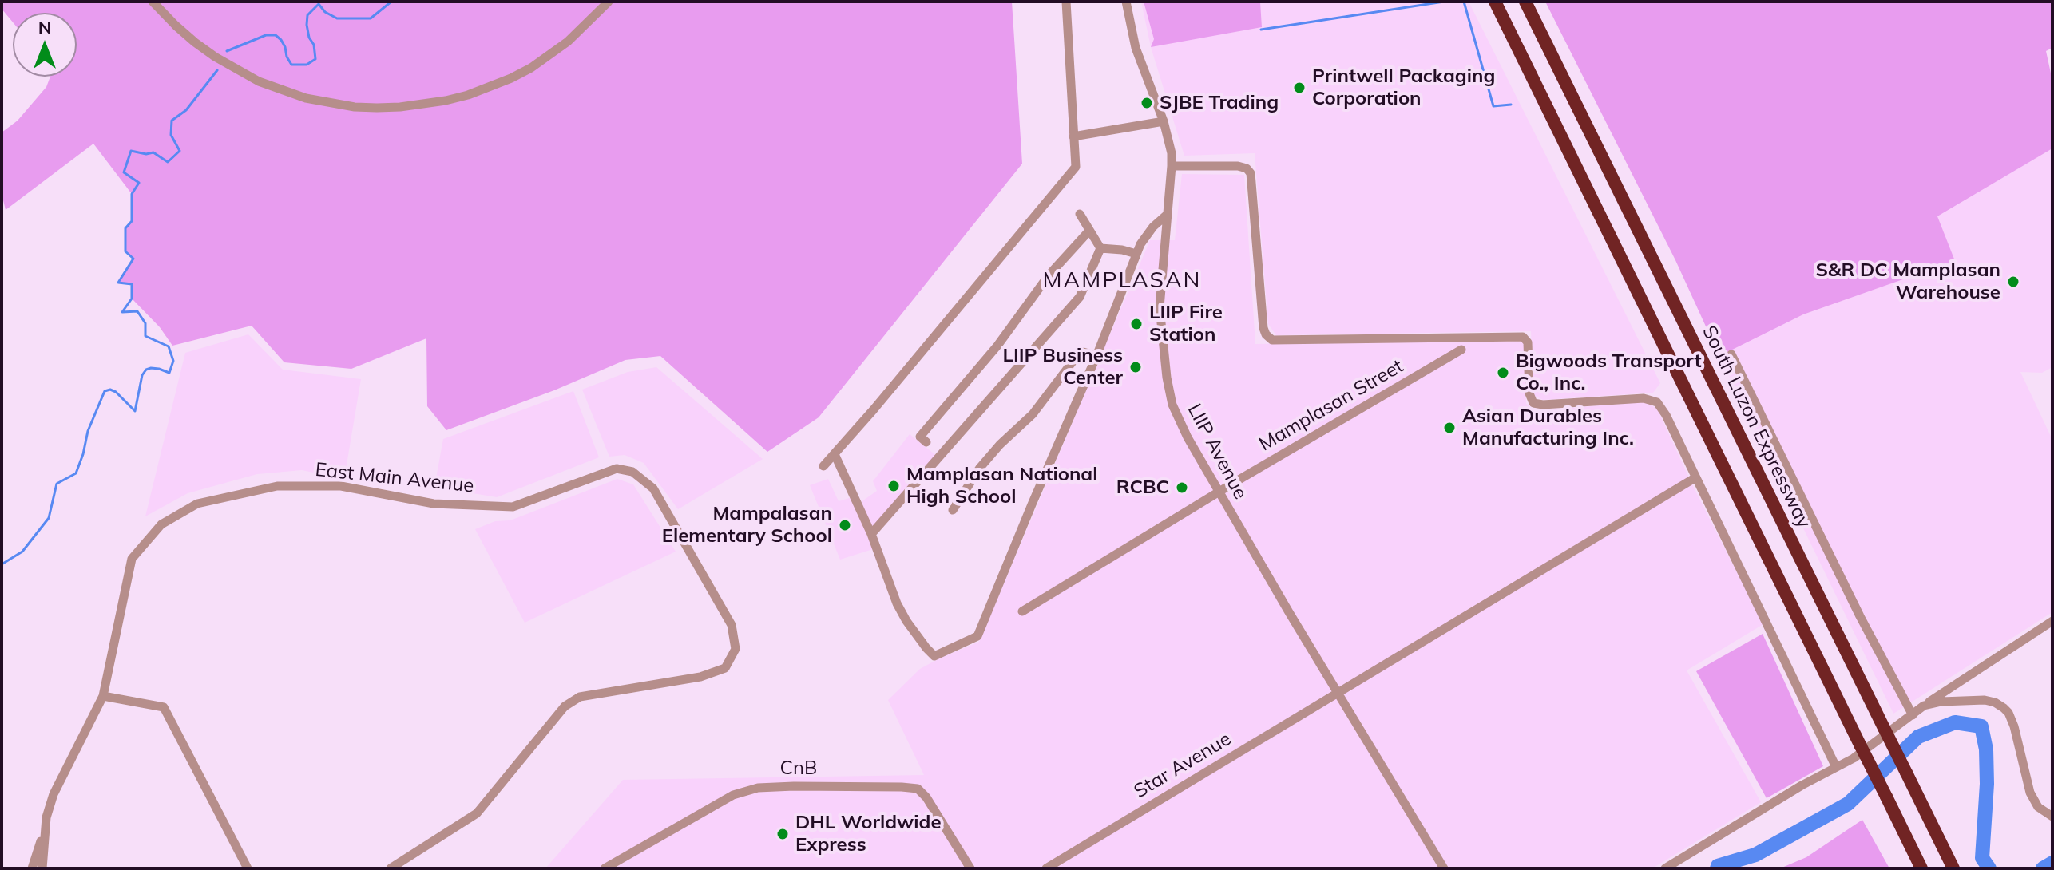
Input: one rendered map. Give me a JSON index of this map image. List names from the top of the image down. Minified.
{"streets":{"highway":["South Luzon Expressway"],"street":["Mamplasan Street","LIIP Avenue","East Main Avenue","Star Avenue","CnB"]},"crossings":[["Mamplasan Street","LIIP Avenue"],["LIIP Avenue","Star Avenue"]],"districts":["MAMPLASAN"],"places":["Printwell Packaging Corporation","SJBE Trading","S&R DC Mamplasan Warehouse","LIIP Fire Station","LIIP Business Center","Bigwoods Transport Co., Inc.","Asian Durables Manufacturing Inc.","Mamplasan National High School","RCBC","Mampalasan Elementary School","DHL Worldwide Express"],"north":"top"}
